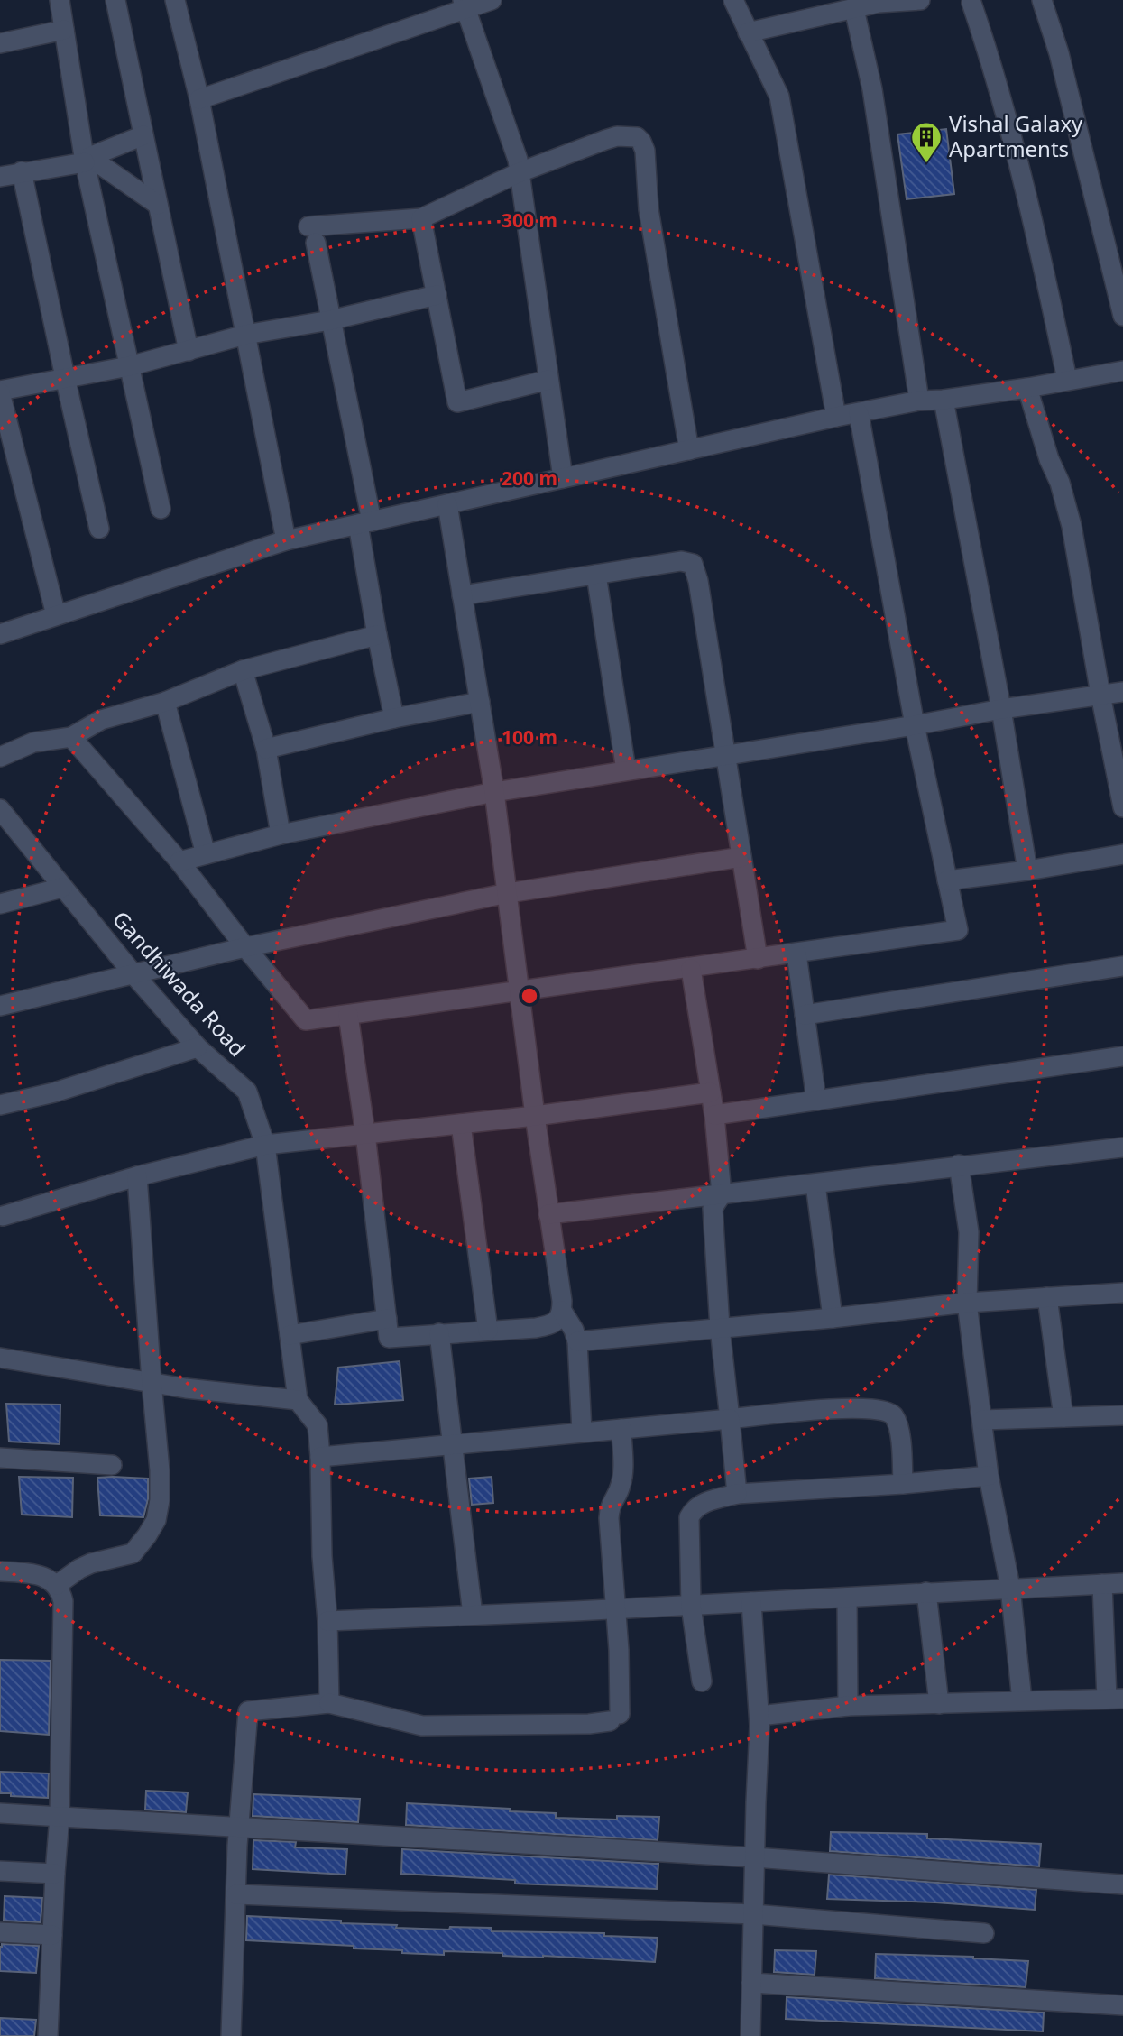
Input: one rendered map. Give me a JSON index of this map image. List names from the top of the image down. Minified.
{"streets":{"street":["Gandhiwada Road"]},"places":{"building":["Vishal Galaxy Apartments"]},"rings":["300 m","200 m","100 m"]}
